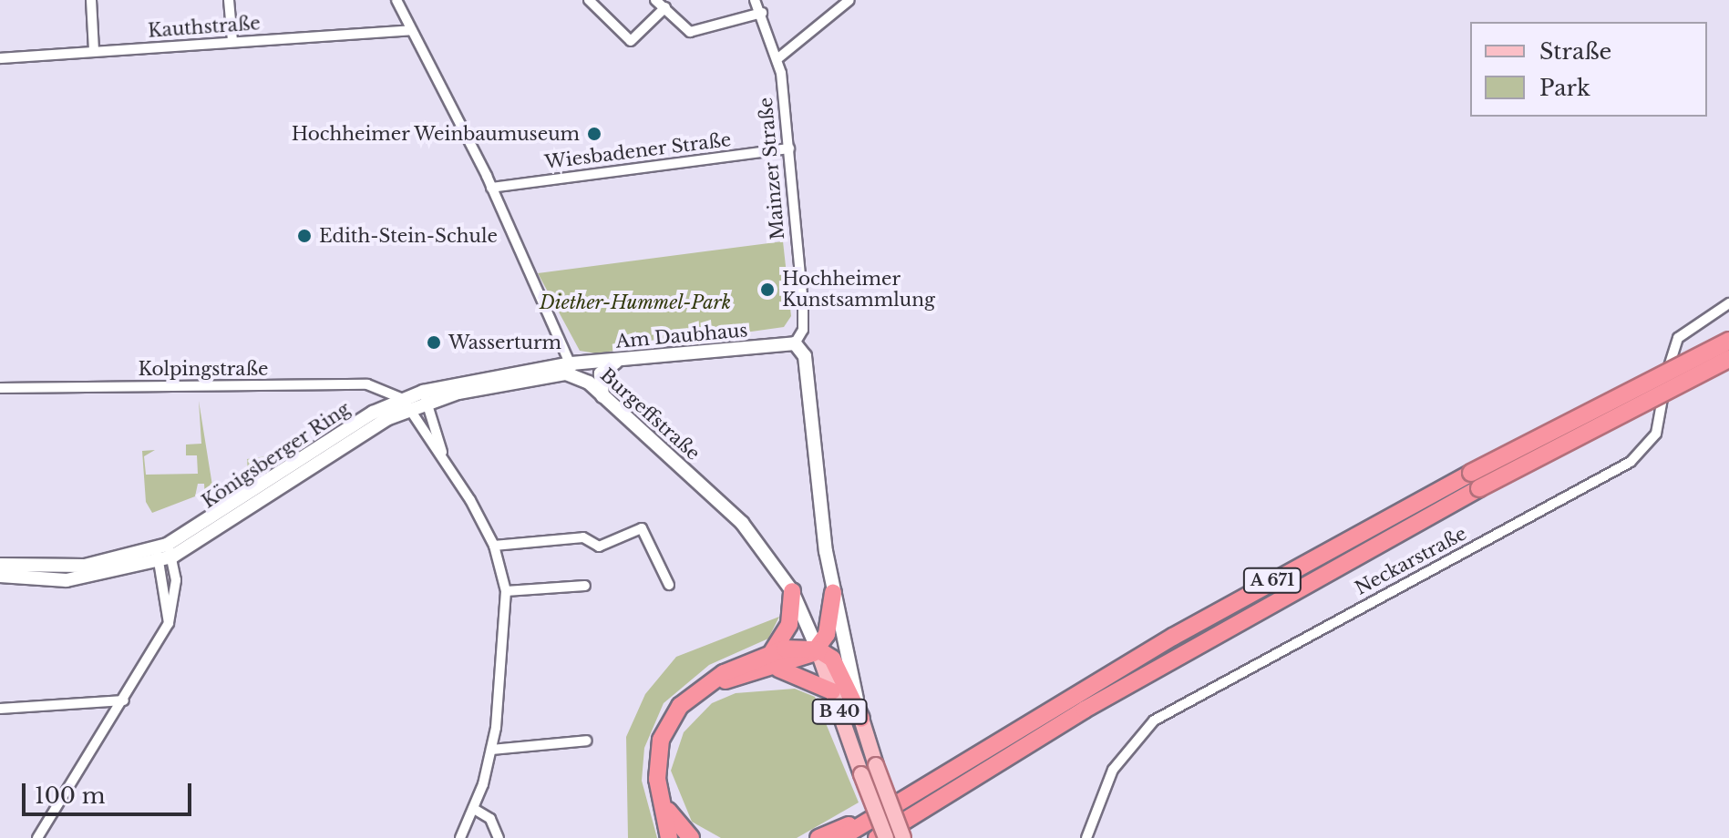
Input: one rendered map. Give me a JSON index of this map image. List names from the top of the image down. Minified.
{"streets":{"highway":["A 671"],"main road":["Am Daubhaus","Burgeffstraße","Königsberger Ring","B 40"],"street":["Kauthstraße","Wiesbadener Straße","Mainzer Straße","Kolpingstraße","Neckarstraße"]},"crossings":[["Wiesbadener Straße","Mainzer Straße"],["Mainzer Straße","Am Daubhaus"],["Am Daubhaus","Burgeffstraße"],["Am Daubhaus","Königsberger Ring"],["Kolpingstraße","Königsberger Ring"],["Burgeffstraße","Königsberger Ring"],["Burgeffstraße","B 40"]],"parks":["Diether-Hummel-Park"],"places":["Hochheimer Weinbaumuseum","Edith-Stein-Schule","Hochheimer Kunstsammlung","Wasserturm"],"legend":["Straße","Park"],"scale_bar":"100 m"}
